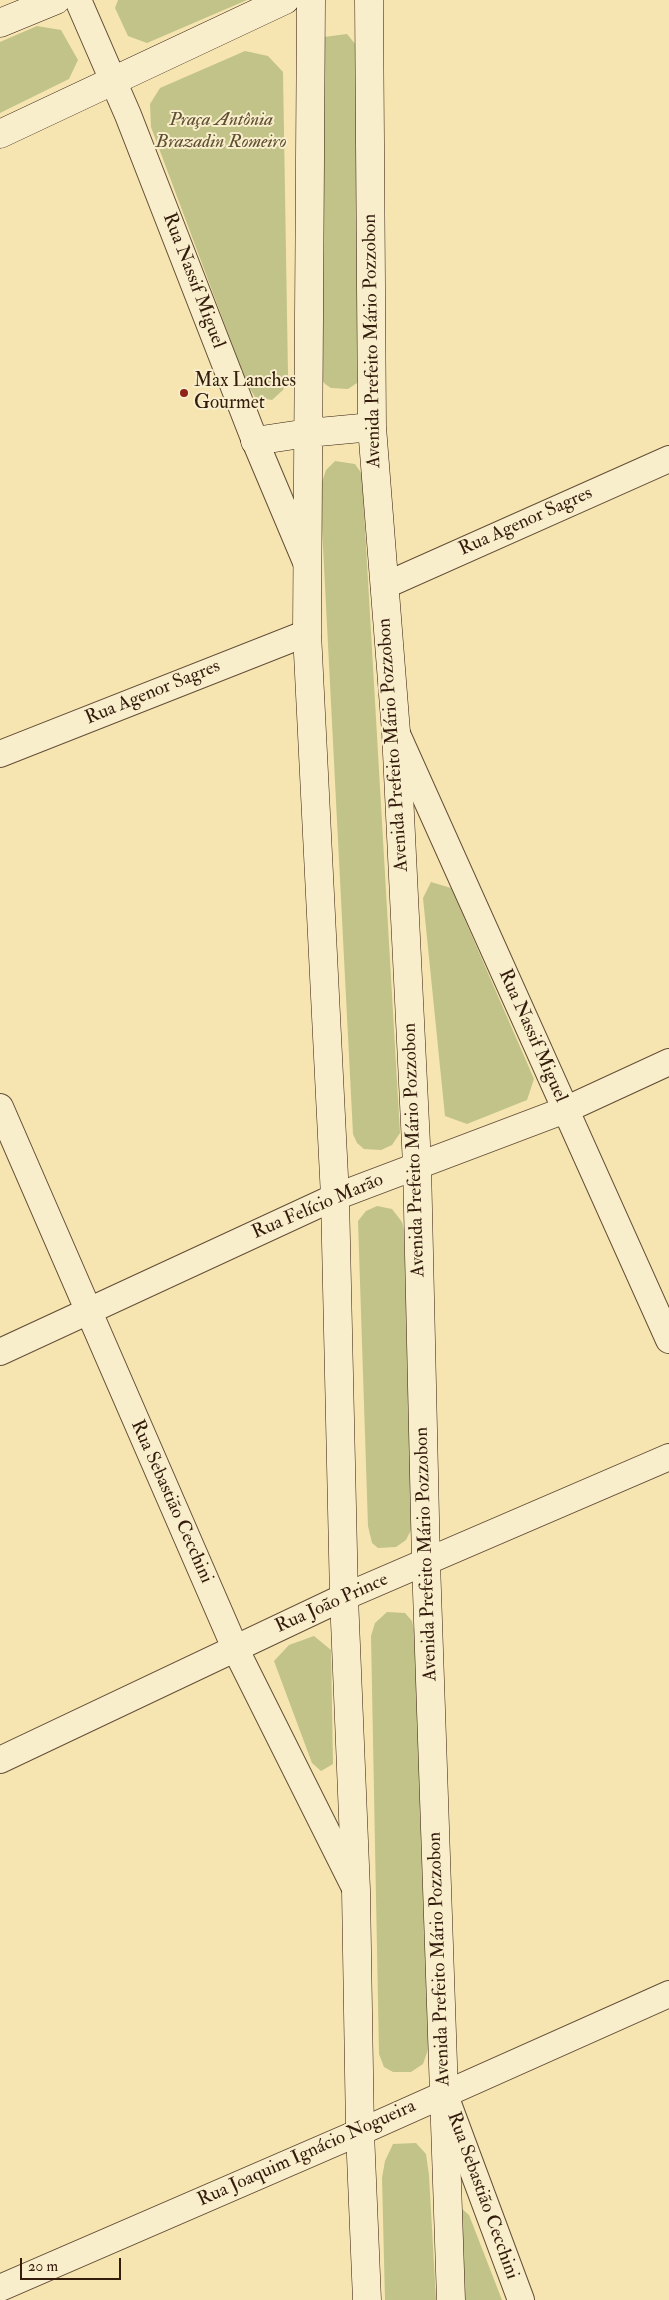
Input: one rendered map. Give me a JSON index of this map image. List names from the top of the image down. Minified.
{"streets":{"street":["Rua Nassif Miguel","Avenida Prefeito Mário Pozzobon","Rua Agenor Sagres","Rua Felício Marão","Rua Sebastião Cecchini","Rua João Prince","Rua Joaquim Ignácio Nogueira"]},"crossings":[["Rua Nassif Miguel","Avenida Prefeito Mário Pozzobon"],["Rua Nassif Miguel","Rua Felício Marão"],["Avenida Prefeito Mário Pozzobon","Rua Agenor Sagres"],["Avenida Prefeito Mário Pozzobon","Rua Felício Marão"],["Avenida Prefeito Mário Pozzobon","Rua Sebastião Cecchini"],["Avenida Prefeito Mário Pozzobon","Rua João Prince"],["Avenida Prefeito Mário Pozzobon","Rua Joaquim Ignácio Nogueira"],["Rua Felício Marão","Rua Sebastião Cecchini"],["Rua Sebastião Cecchini","Rua João Prince"],["Rua Sebastião Cecchini","Rua Joaquim Ignácio Nogueira"]],"parks":["Praça Antônia Brazadin Romeiro"],"places":["Max Lanches Gourmet"],"scale_bar":"20 m"}
